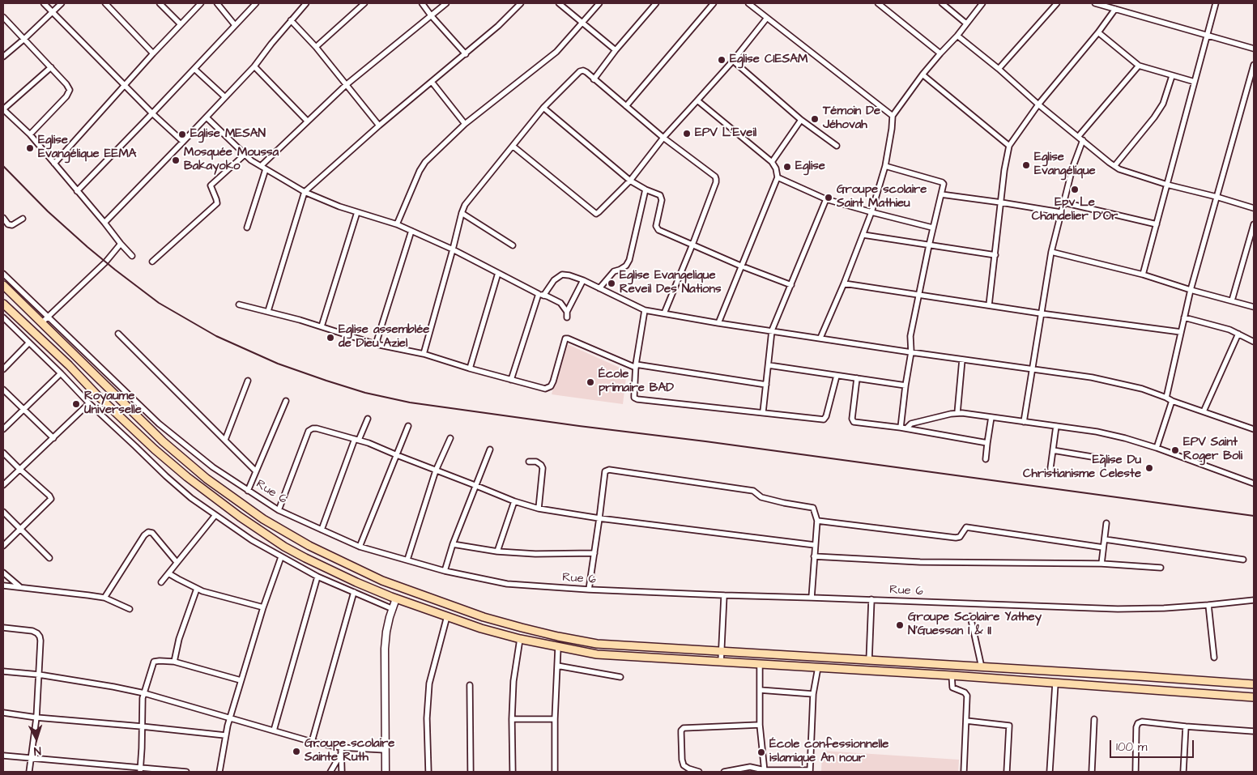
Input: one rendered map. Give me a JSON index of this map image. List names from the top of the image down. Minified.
{"streets":{"street":["Rue 6"]},"places":["Eglise CIESAM","Témoin De Jéhovah","EPV L'Eveil","Eglise MESAN","Eglise Evangélique EEMA","Mosquée Moussa Bakayoko","Eglise Evangélique","Eglise","Epv Le Chandelier D'Or","Groupe scolaire Saint Mathieu","Eglise Evangelique Reveil Des Nations","Eglise assemblée de Dieu Aziel","École primaire BAD","Royaume Universelle","EPV Saint Roger Boli","Eglise Du Christianisme Celeste","Groupe Scolaire Yathey N'Guessan I & II","Groupe scolaire Sainte Ruth","École confessionnelle islamique An nour"],"scale_bar":"100 m","north":"bottom"}
